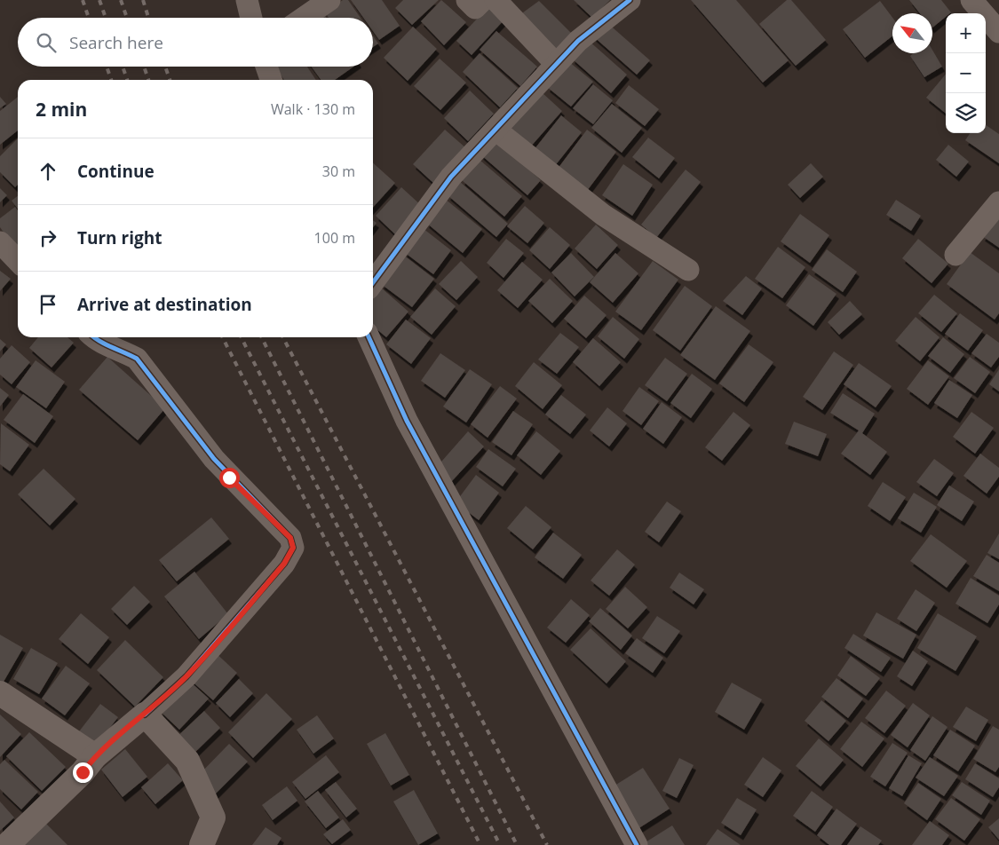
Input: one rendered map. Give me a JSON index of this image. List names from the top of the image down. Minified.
{"north":"top left","page":{"map_buttons":["+","−"],"search":"Search here","heading":["2 min","Walk · 130 m"],"list":[["Continue","30 m"],["Turn right","100 m"],"Arrive at destination"]}}
